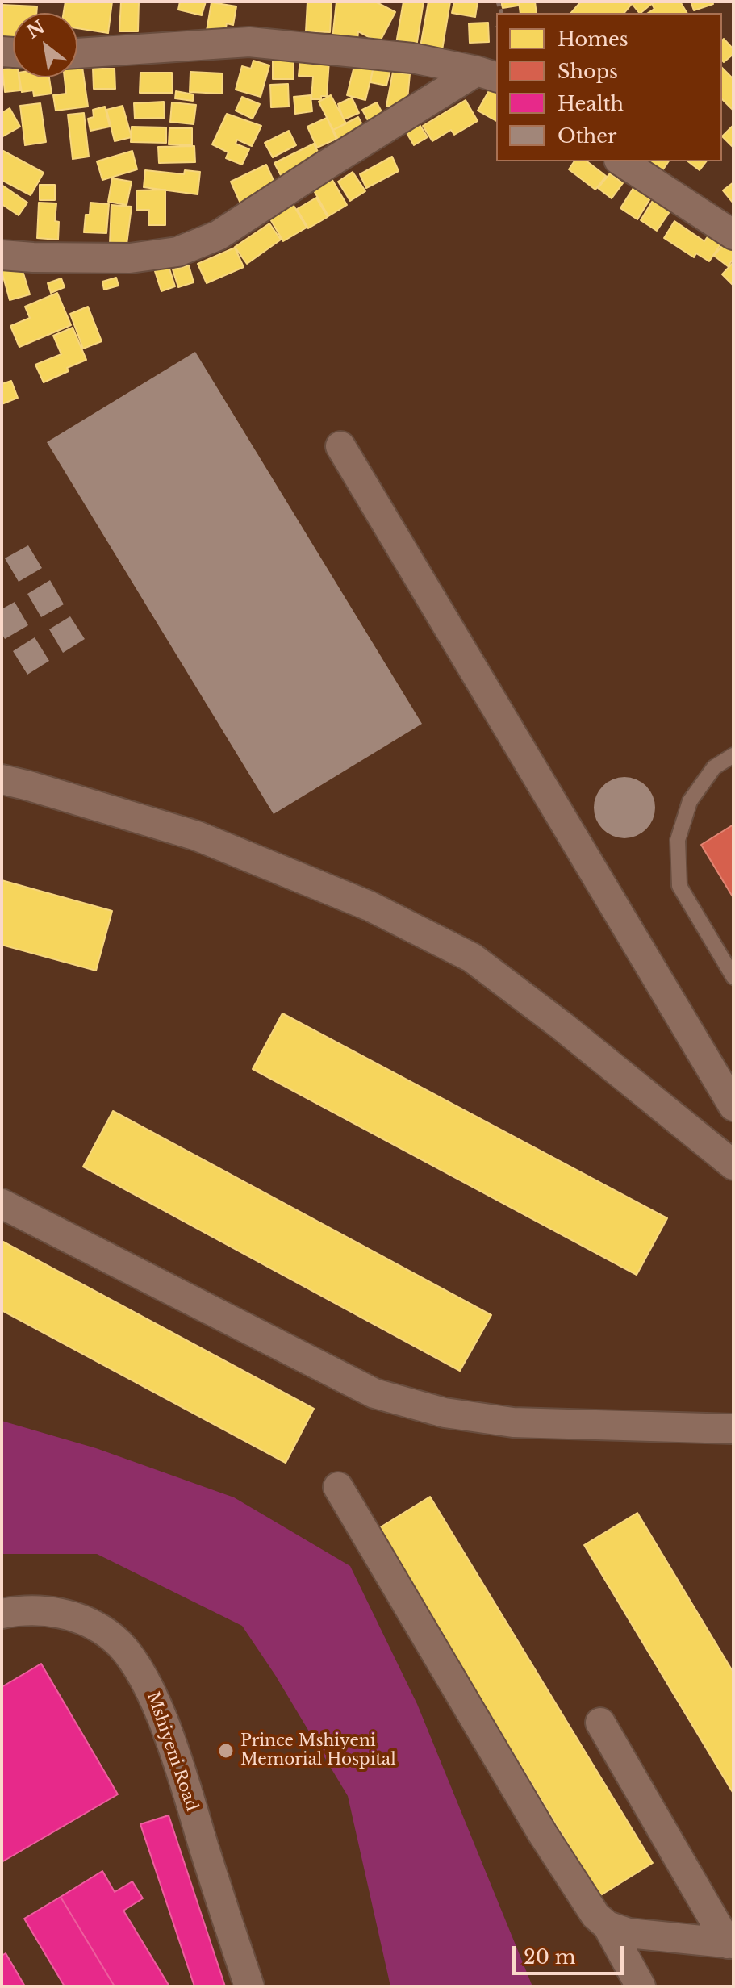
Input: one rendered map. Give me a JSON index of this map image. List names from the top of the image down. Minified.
{"streets":{"street":["Mshiyeni Road"]},"places":["Prince Mshiyeni Memorial Hospital"],"legend":["Homes","Shops","Health","Other"],"scale_bar":"20 m","north":"top left"}
